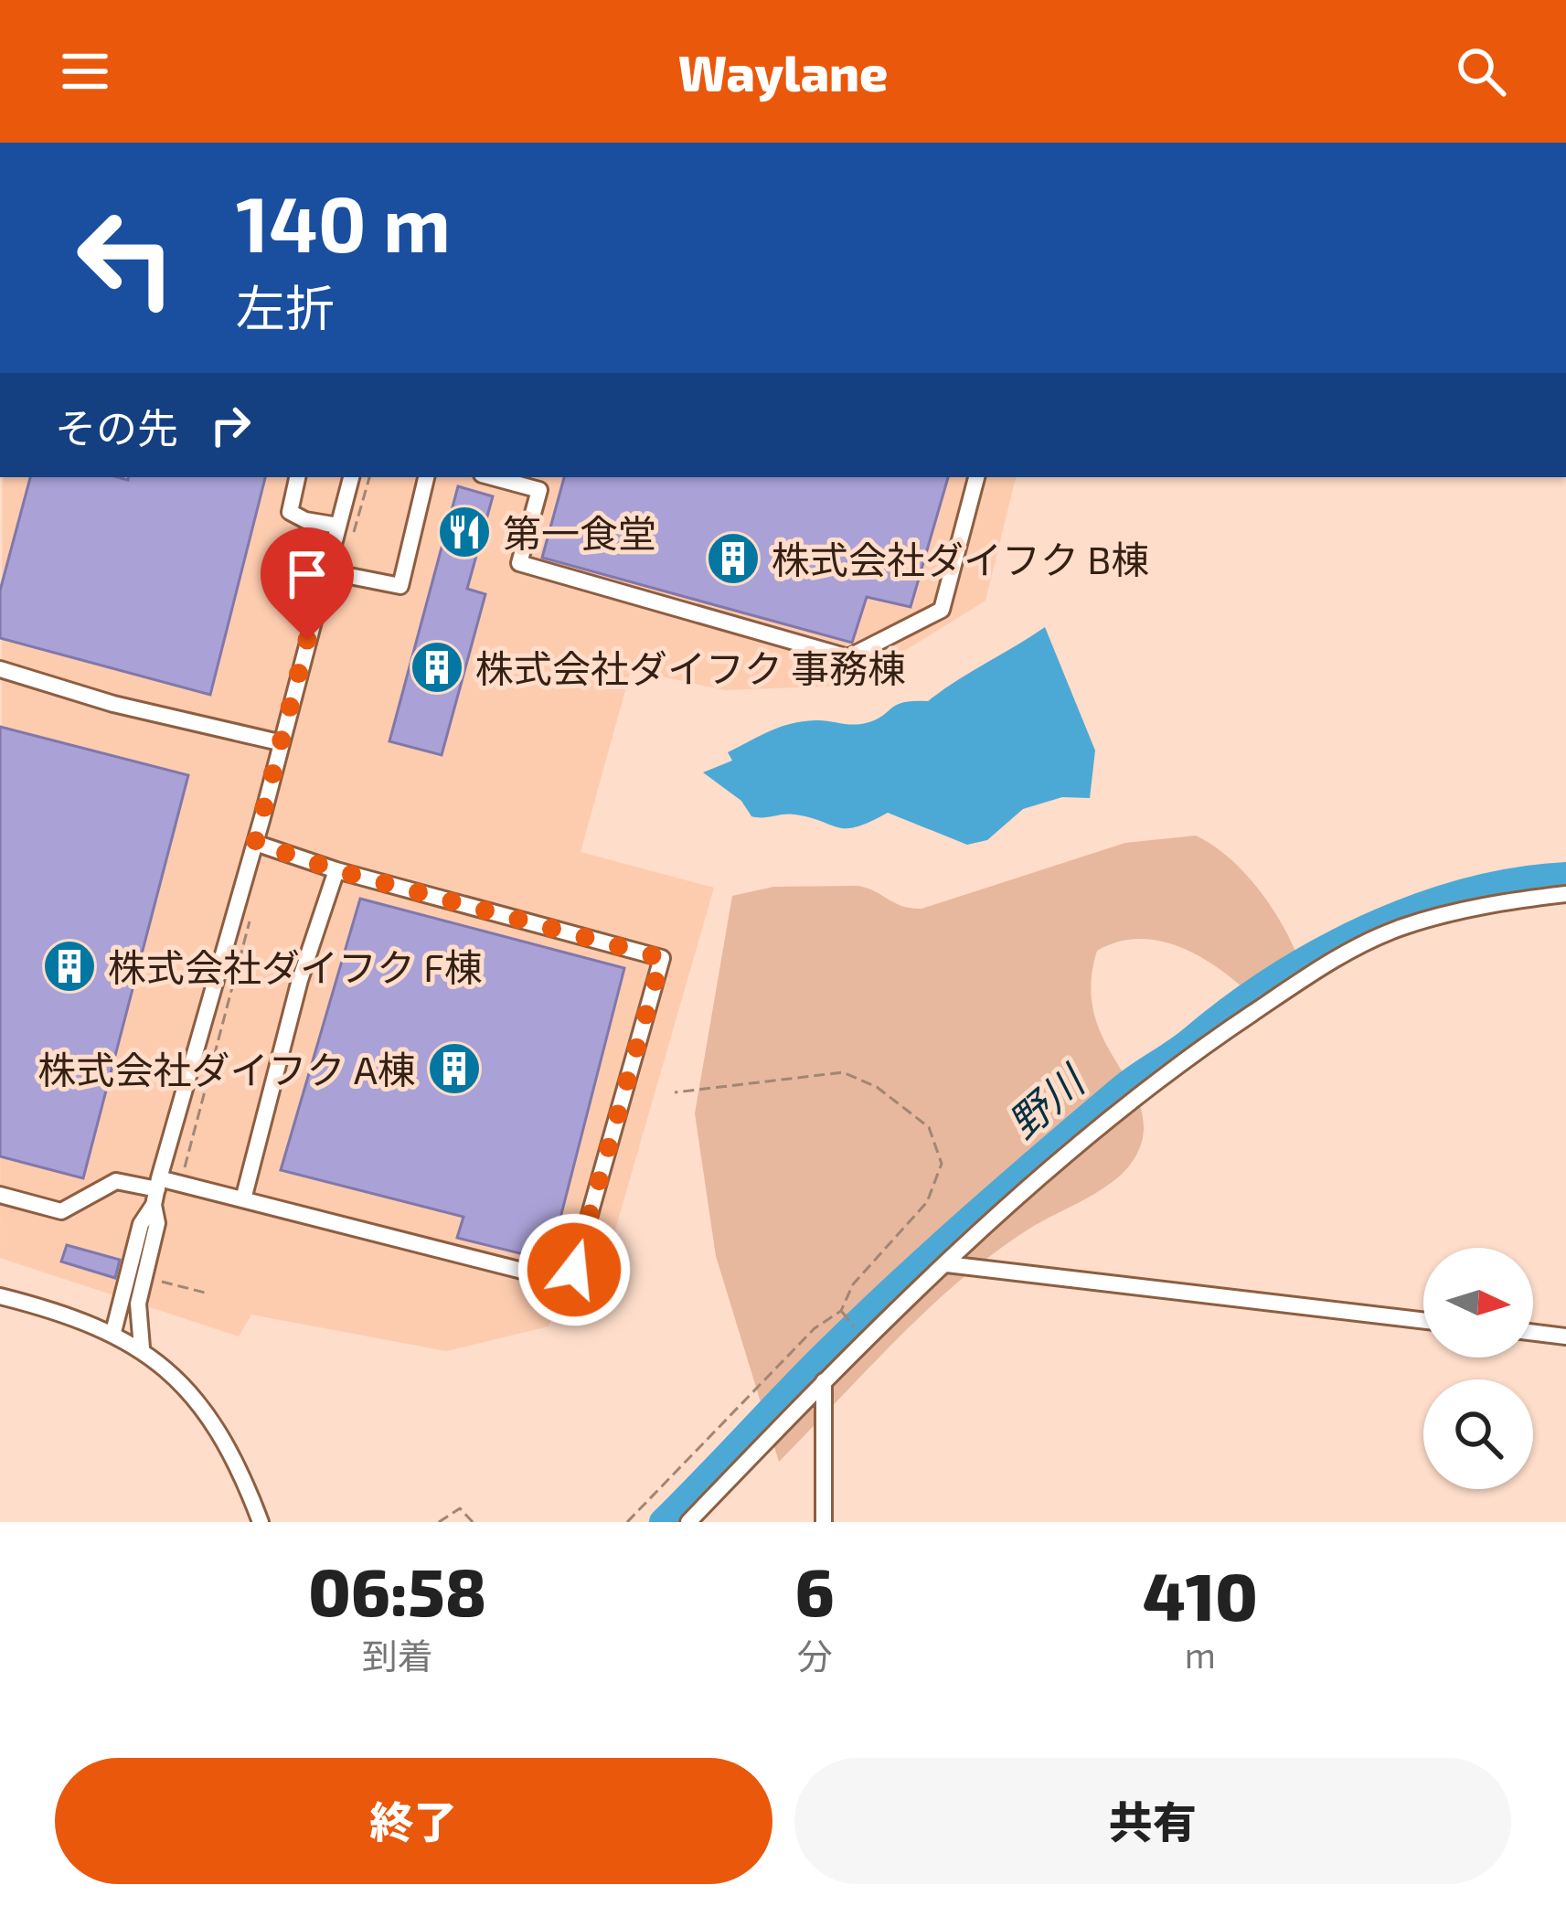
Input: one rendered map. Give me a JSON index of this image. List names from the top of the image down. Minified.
{"water":["野川"],"places":{"restaurant":["第一食堂"],"building":["株式会社ダイフク B棟","株式会社ダイフク 事務棟","株式会社ダイフク F棟","株式会社ダイフク A棟"]},"north":"right","page":{"header":"Waylane","turn":["140 m","左折"],"then":"その先","eta":["06:58","到着","6","分","410","m"],"buttons":["終了","共有"]}}
